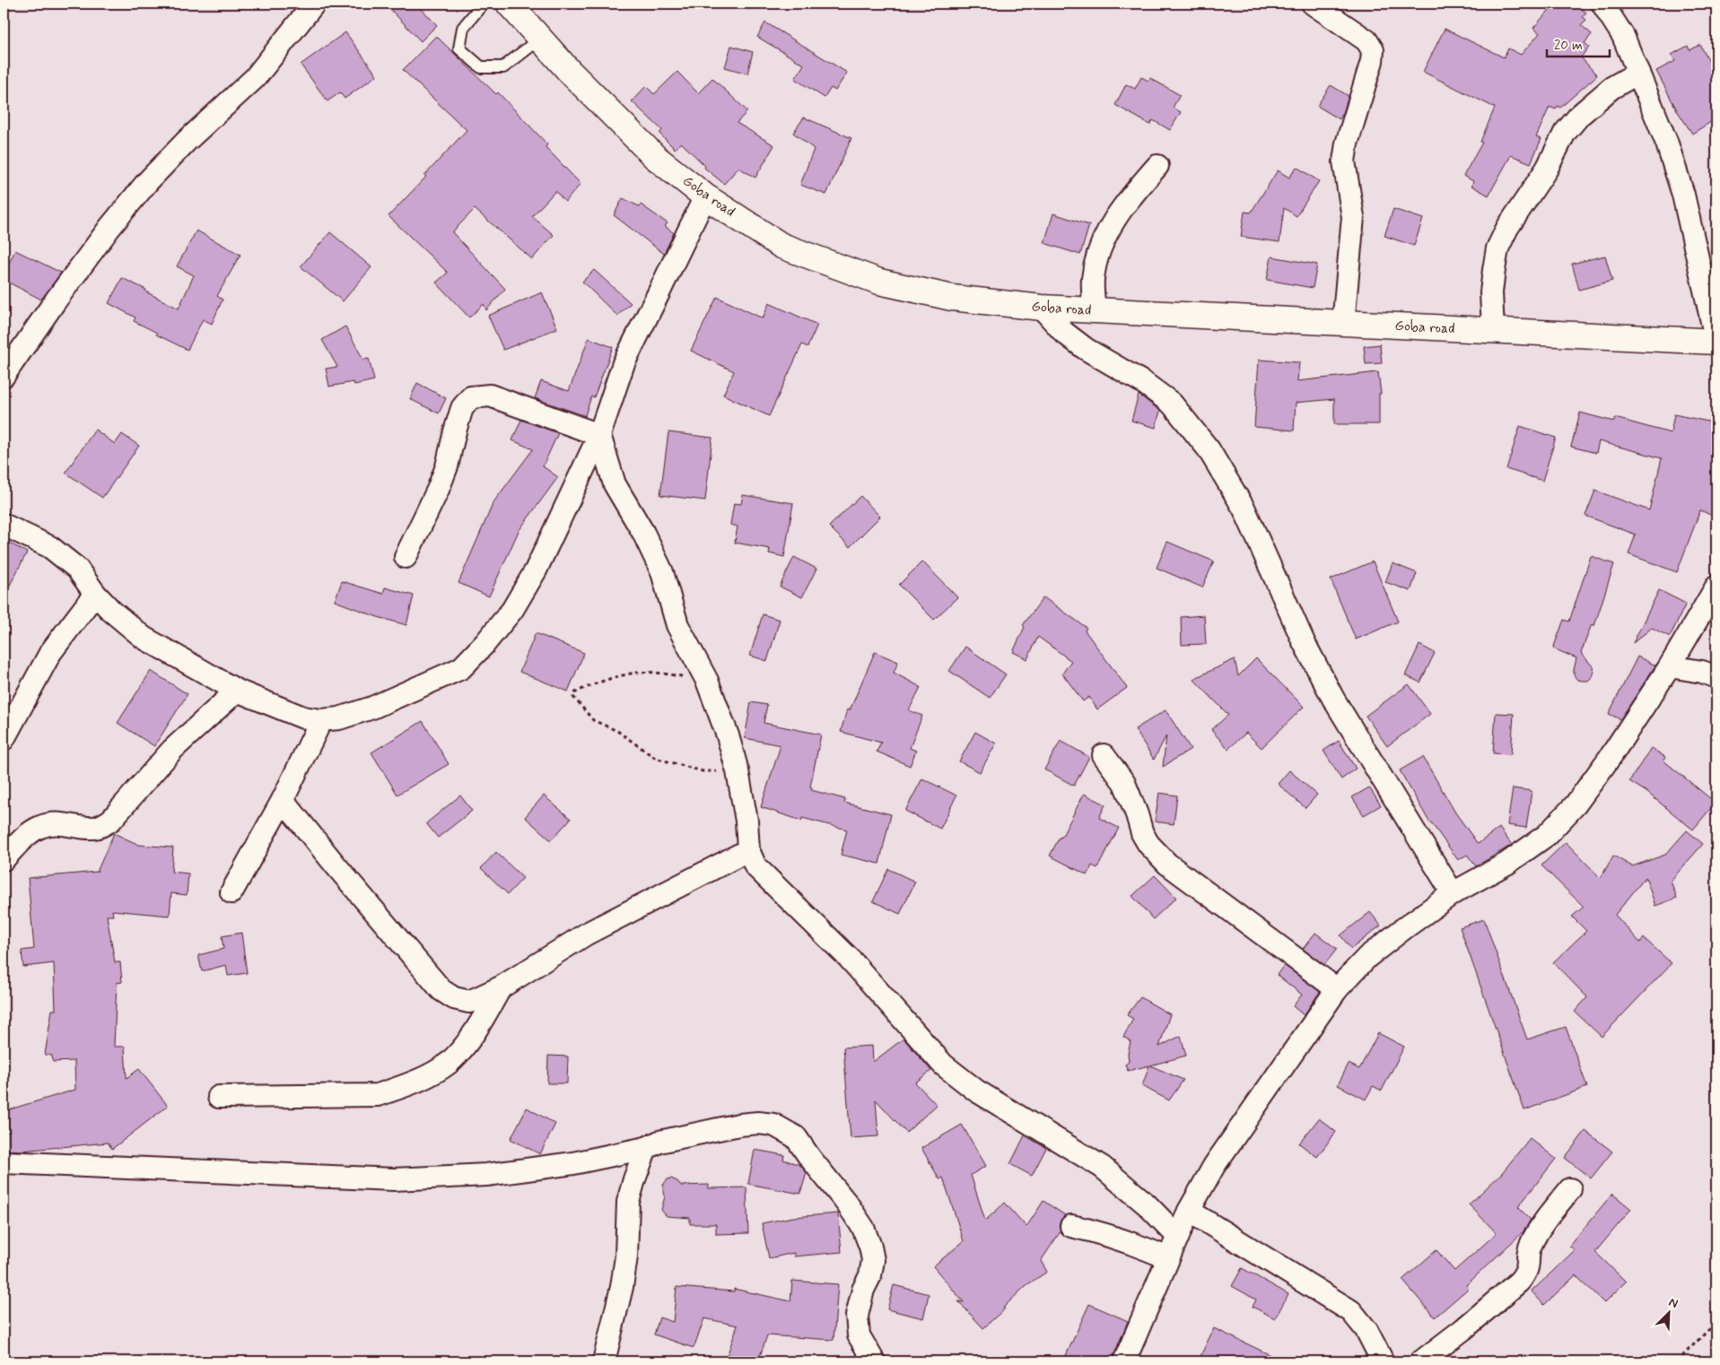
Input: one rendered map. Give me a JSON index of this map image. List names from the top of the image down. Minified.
{"streets":{"street":["Goba road"]},"scale_bar":"20 m","north":"top right"}
